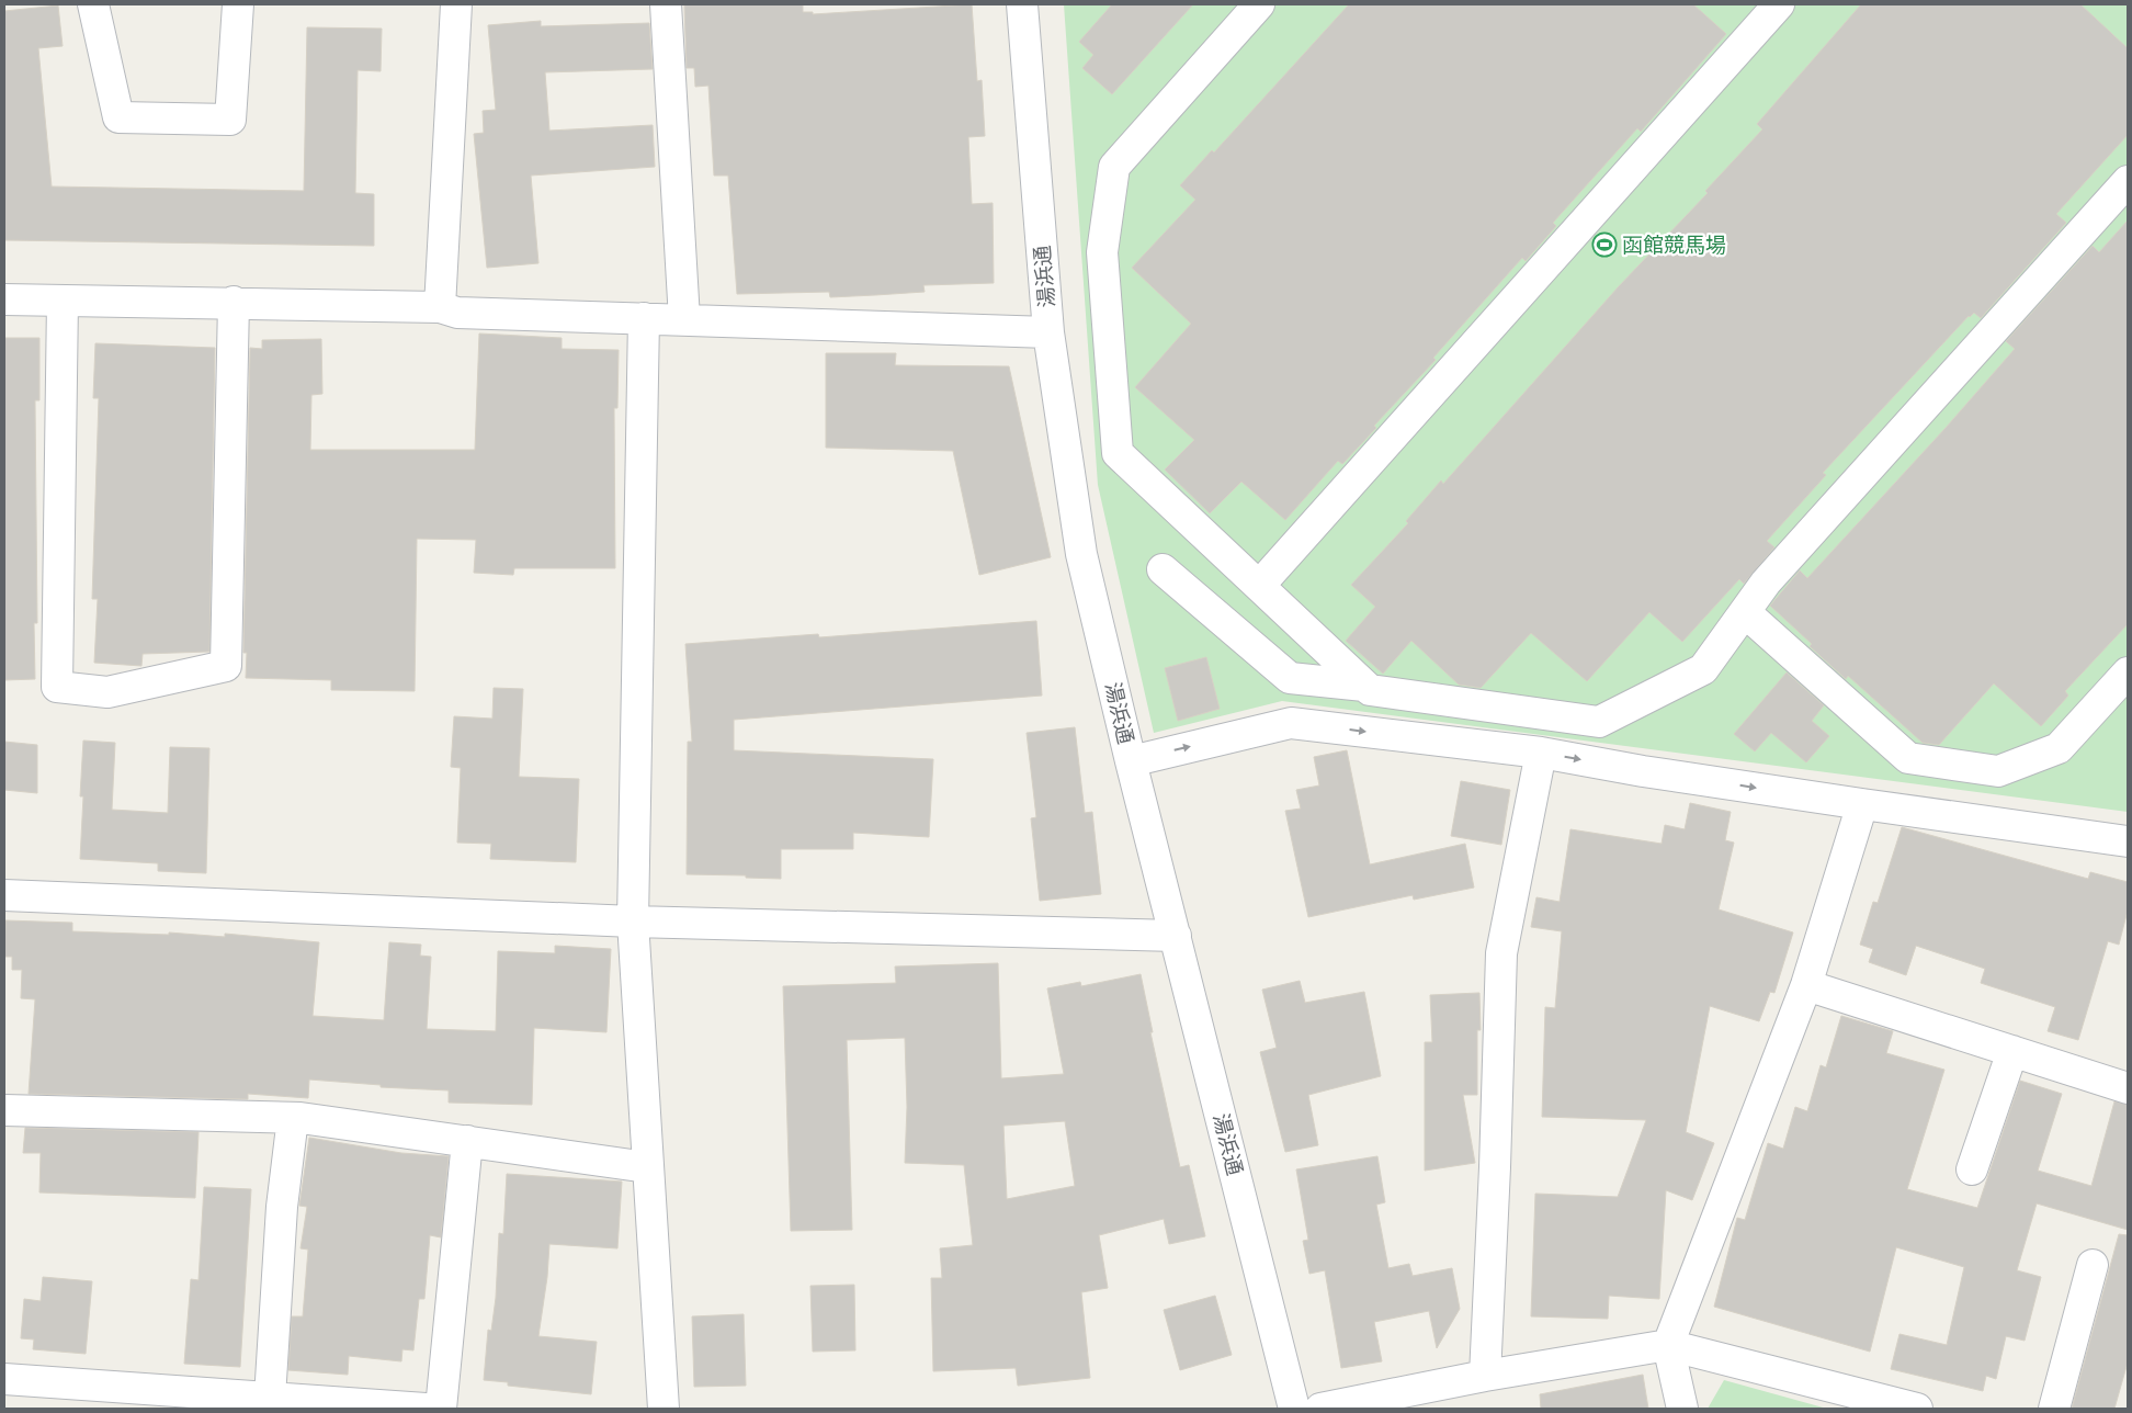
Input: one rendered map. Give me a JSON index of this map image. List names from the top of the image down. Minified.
{"streets":{"street":["湯浜通"]},"places":{"sports":["函館競馬場"]}}
